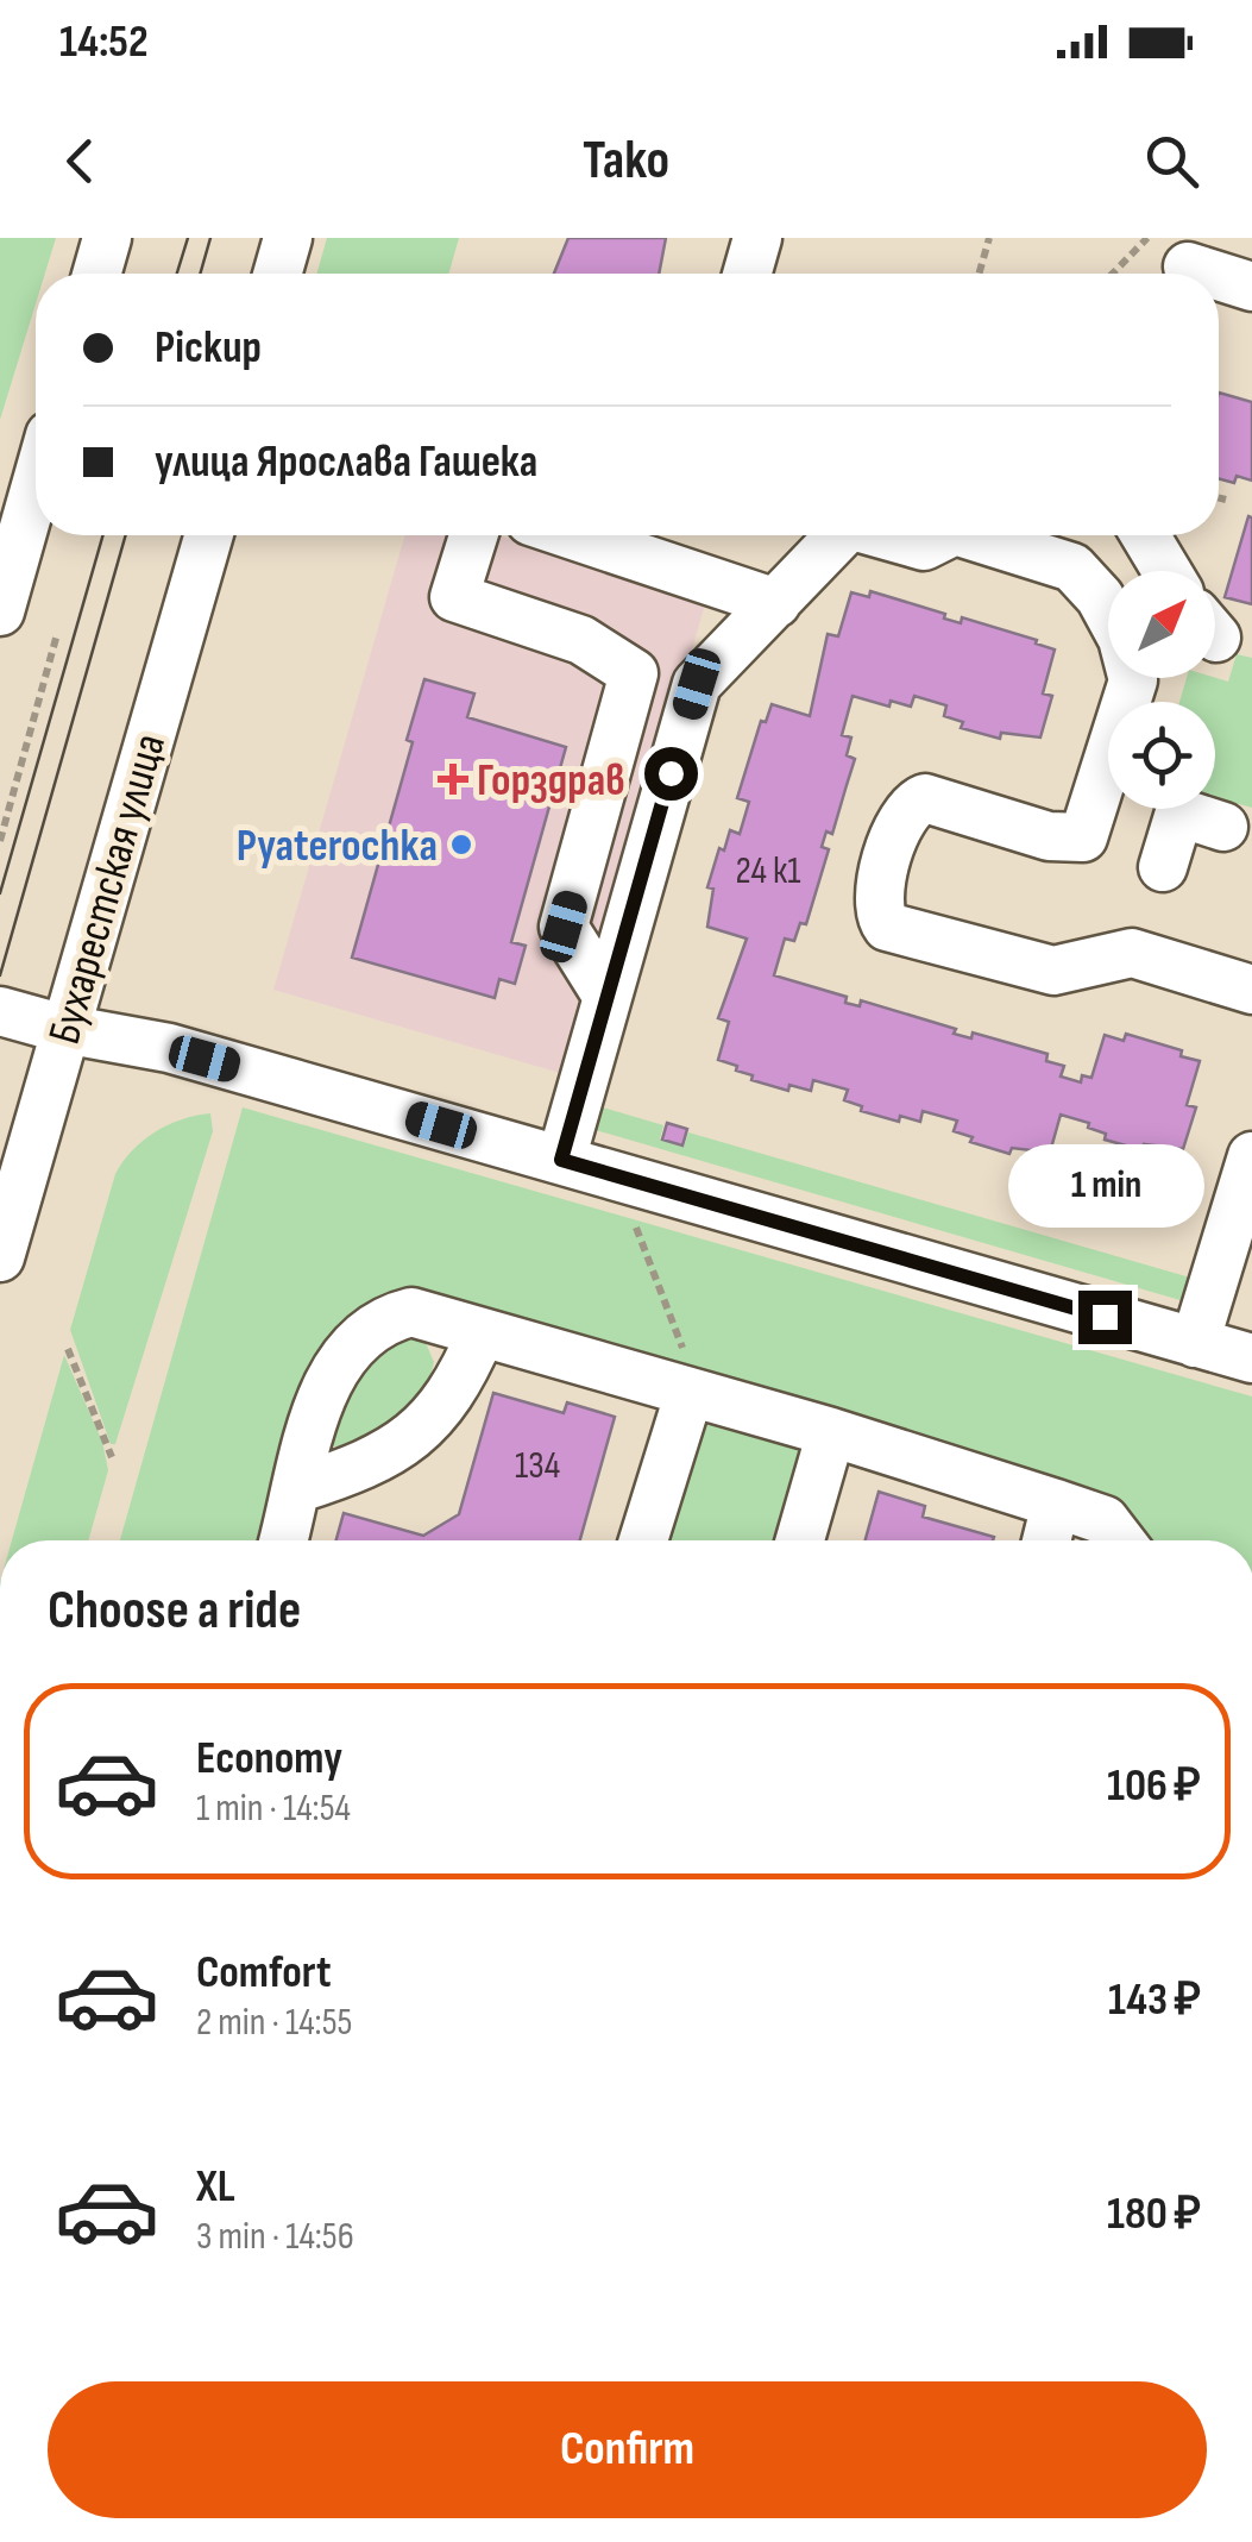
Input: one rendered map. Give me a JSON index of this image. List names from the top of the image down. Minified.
{"streets":{"street":["Бухарестская улица"]},"places":{"health":["Горздрав"],"other":["Pyaterochka"]},"house_numbers":["24 к1","134"],"north":"top right","page":{"status":"14:52","header":"Tako","banner":["Pickup","улица Ярослава Гашека"],"bubble":"1 min","heading":"Choose a ride","list":[{"name":"Economy","note":"1 min · 14:54","value":"106 ₽"},{"name":"Comfort","note":"2 min · 14:55","value":"143 ₽"},{"name":"XL","note":"3 min · 14:56","value":"180 ₽"}],"buttons":"Confirm"}}
